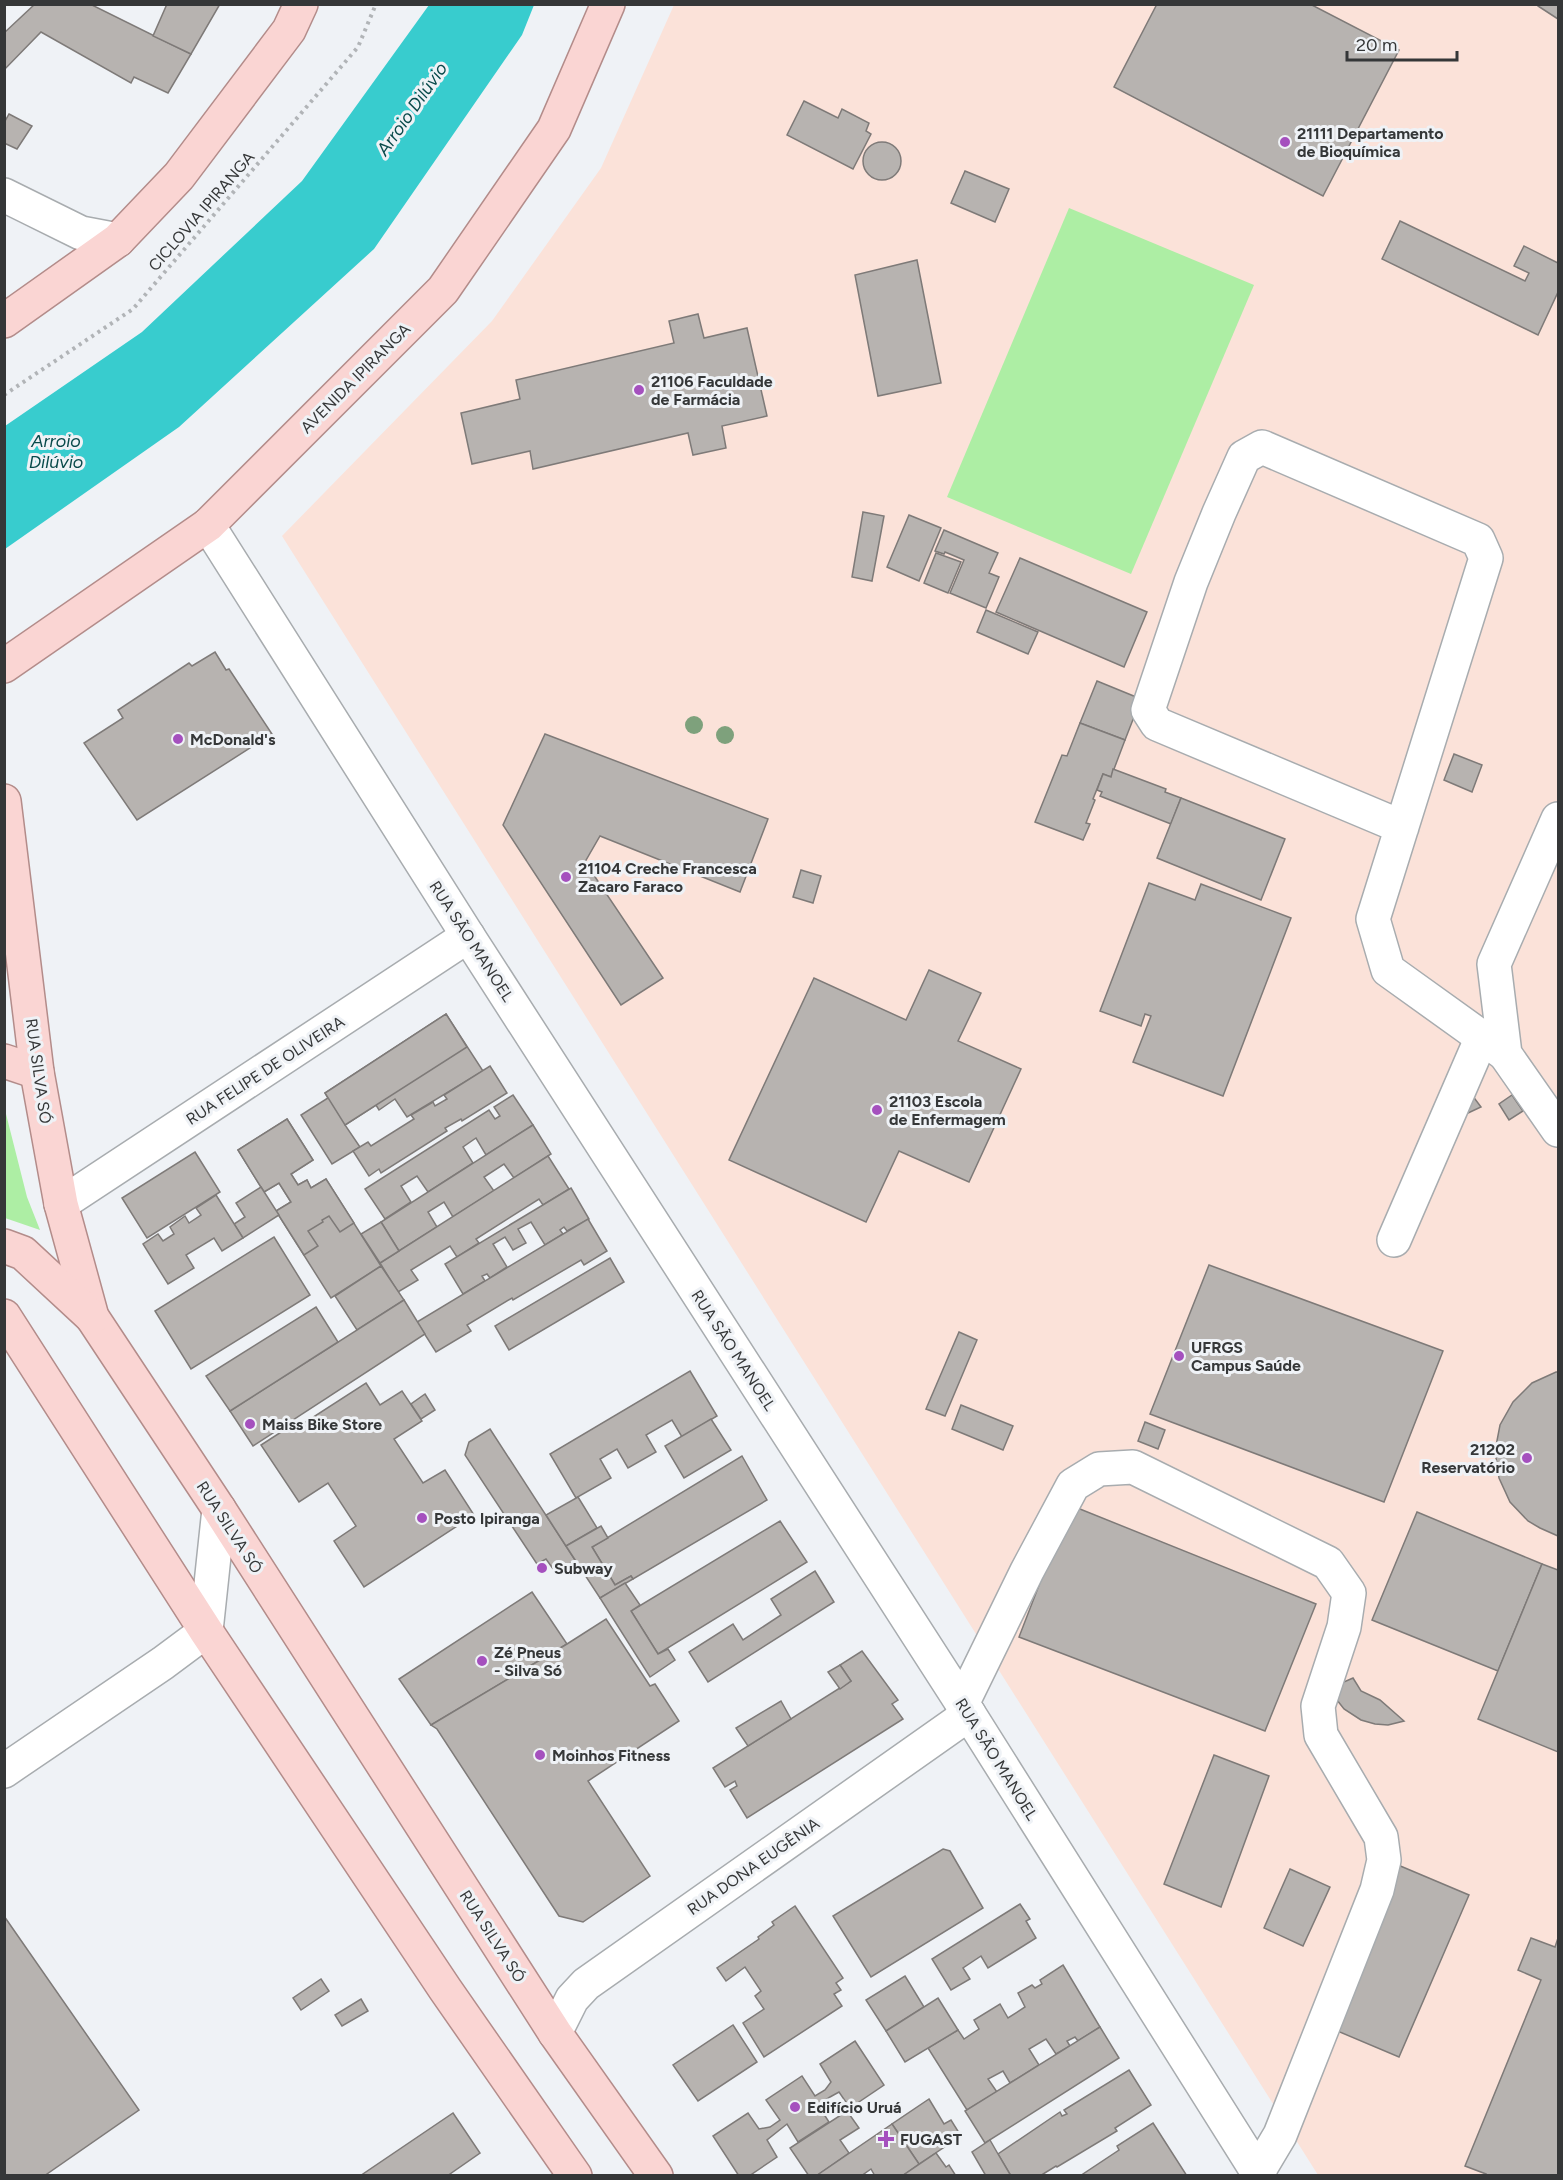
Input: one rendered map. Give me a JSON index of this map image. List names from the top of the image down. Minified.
{"streets":{"main road":["AVENIDA IPIRANGA","RUA SILVA SÓ"],"street":["RUA SÃO MANOEL","RUA FELIPE DE OLIVEIRA","RUA DONA EUGÊNIA"],"path":["CICLOVIA IPIRANGA"]},"crossings":[["AVENIDA IPIRANGA","RUA SÃO MANOEL"],["RUA SÃO MANOEL","RUA FELIPE DE OLIVEIRA"],["RUA SÃO MANOEL","RUA DONA EUGÊNIA"],["RUA FELIPE DE OLIVEIRA","RUA SILVA SÓ"],["RUA SILVA SÓ","RUA DONA EUGÊNIA"]],"water":["Arroio Dilúvio"],"places":{"other":["21111 Departamento de Bioquímica","21106 Faculdade de Farmácia","McDonald's","21104 Creche Francesca Zacaro Faraco","21103 Escola de Enfermagem","UFRGS Campus Saúde","Maiss Bike Store","21202 Reservatório","Posto Ipiranga","Subway","Zé Pneus - Silva Só","Moinhos Fitness","Edifício Uruá"],"health":["FUGAST"]},"scale_bar":"20 m"}
